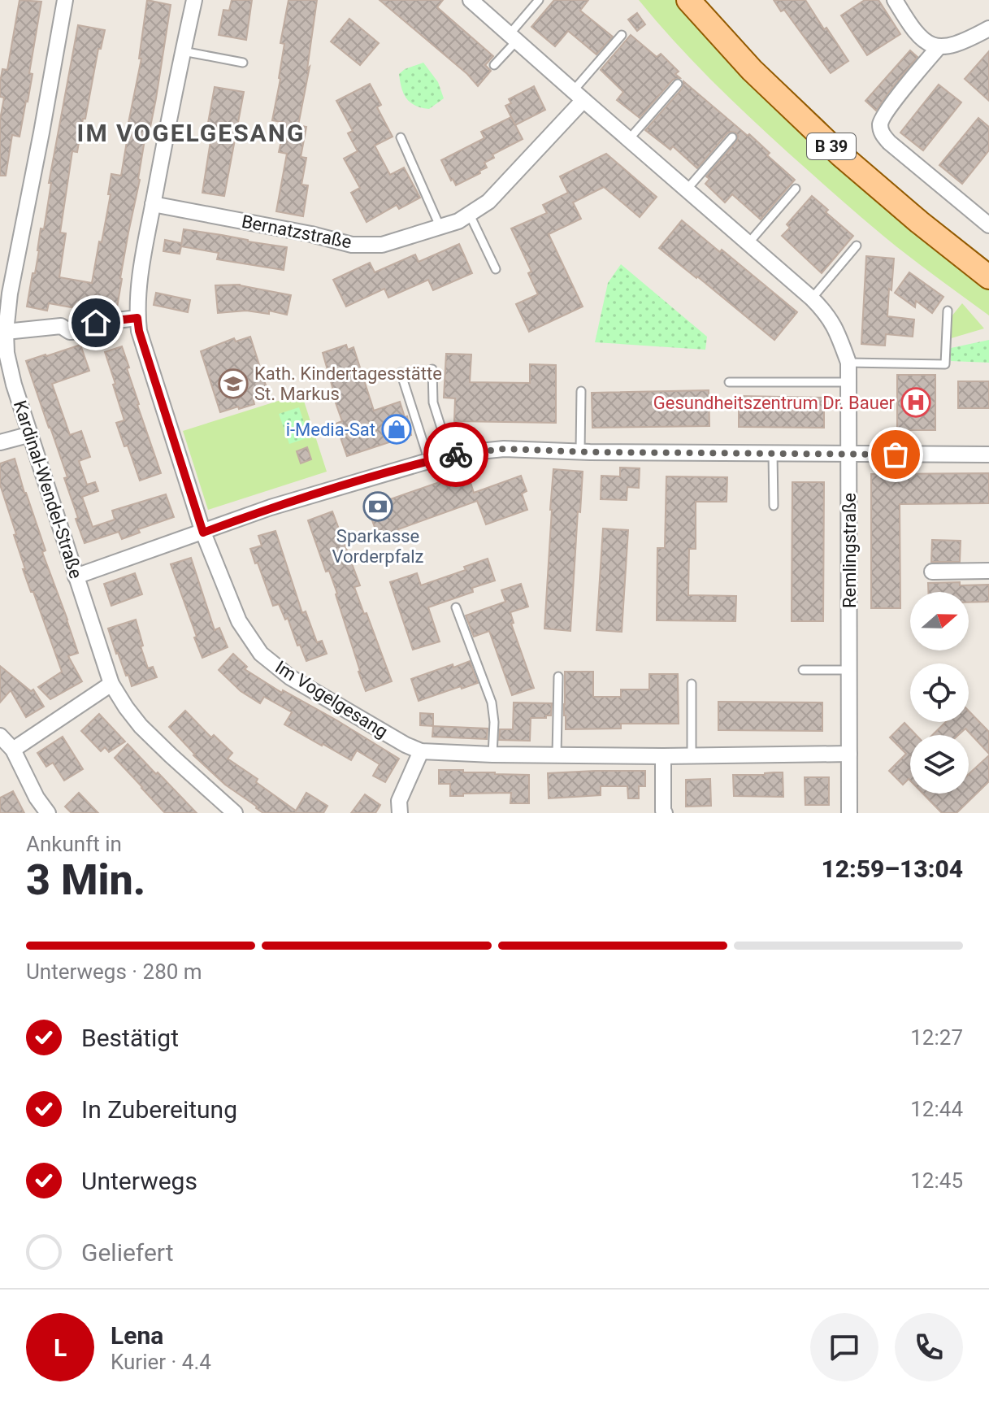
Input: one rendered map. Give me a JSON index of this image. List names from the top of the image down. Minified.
{"streets":{"main road":["B 39"],"street":["Bernatzstraße","Kardinal-Wendel-Straße","Remlingstraße","Im Vogelgesang"]},"crossings":[["Bernatzstraße","Remlingstraße"],["Bernatzstraße","Im Vogelgesang"],["Remlingstraße","Im Vogelgesang"]],"districts":["IM VOGELGESANG"],"places":{"school or university":["Kath. Kindertagesstätte St. Markus"],"hospital":["Gesundheitszentrum Dr. Bauer"],"shop":["i-Media-Sat"],"bank":["Sparkasse Vorderpfalz"]},"north":"right","page":{"heading":["3 Min.","Ankunft in","12:59–13:04"],"panel":["Lena","Kurier · 4.4"],"bar":"Unterwegs · 280 m","list":[["Bestätigt","12:27"],["In Zubereitung","12:44"],["Unterwegs","12:45"],"Geliefert"],"round":"L"}}
